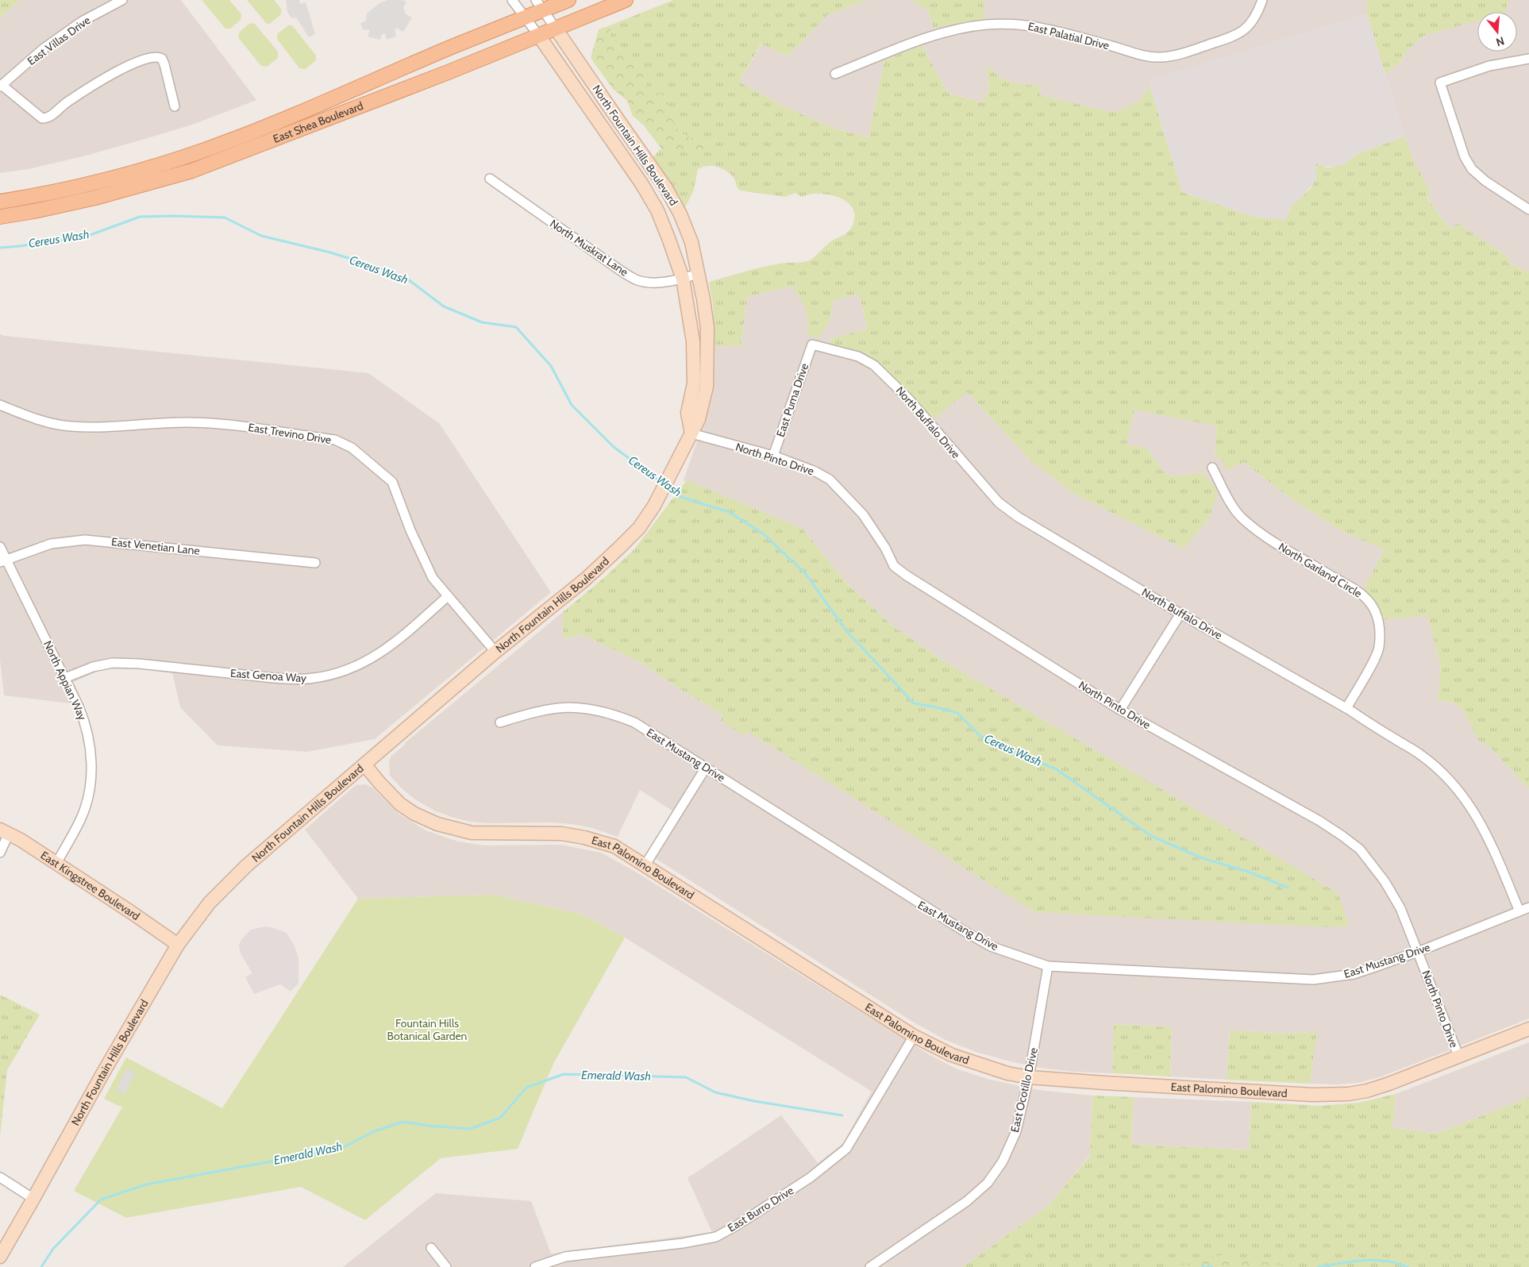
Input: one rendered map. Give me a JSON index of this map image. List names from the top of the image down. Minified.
{"streets":{"main road":["East Shea Boulevard","North Fountain Hills Boulevard","East Palomino Boulevard","East Kingstree Boulevard"],"street":["East Palatial Drive","East Villas Drive","North Muskrat Lane","East Puma Drive","North Buffalo Drive","East Trevino Drive","North Pinto Drive","East Venetian Lane","North Garland Circle","East Genoa Way","North Appian Way","East Mustang Drive","East Ocotillo Drive","East Burro Drive"]},"crossings":[["East Shea Boulevard","North Fountain Hills Boulevard"],["North Fountain Hills Boulevard","North Muskrat Lane"],["North Fountain Hills Boulevard","East Trevino Drive"],["North Fountain Hills Boulevard","North Pinto Drive"],["North Fountain Hills Boulevard","East Palomino Boulevard"],["North Fountain Hills Boulevard","East Kingstree Boulevard"],["East Puma Drive","North Buffalo Drive"],["East Puma Drive","North Pinto Drive"],["North Buffalo Drive","North Garland Circle"],["North Buffalo Drive","East Mustang Drive"],["East Trevino Drive","East Genoa Way"],["North Pinto Drive","East Mustang Drive"],["North Pinto Drive","East Palomino Boulevard"],["East Venetian Lane","North Appian Way"],["East Genoa Way","North Appian Way"],["North Appian Way","East Kingstree Boulevard"],["East Mustang Drive","East Ocotillo Drive"],["East Palomino Boulevard","East Ocotillo Drive"],["East Palomino Boulevard","East Burro Drive"]],"water":["Cereus Wash","Emerald Wash"],"parks":["Fountain Hills Botanical Garden"],"north":"bottom"}
